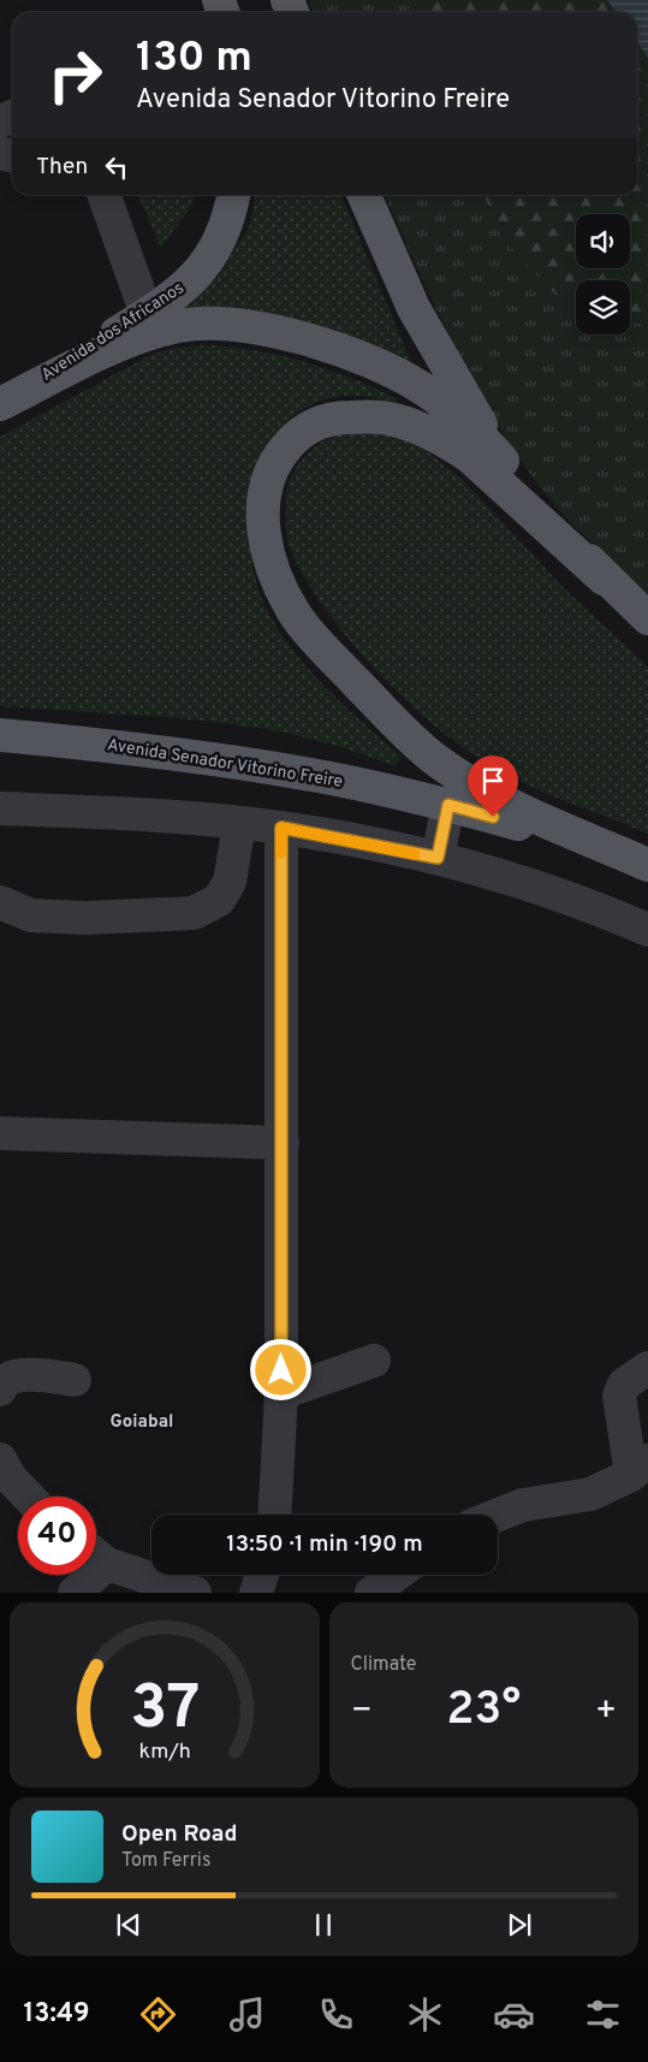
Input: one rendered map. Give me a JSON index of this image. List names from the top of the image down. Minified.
{"streets":{"main road":["Avenida dos Africanos","Avenida Senador Vitorino Freire"]},"districts":["Goiabal"],"page":{"turn":["130 m","Avenida Senador Vitorino Freire"],"then":"Then","limit":"40","trip":"13:50 · 1 min · 190 m","tile":"Climate","heat":["−","23°","+"],"song":["Open Road","Tom Ferris"],"tabs":"13:49","gauge":["37","km/h"]}}
